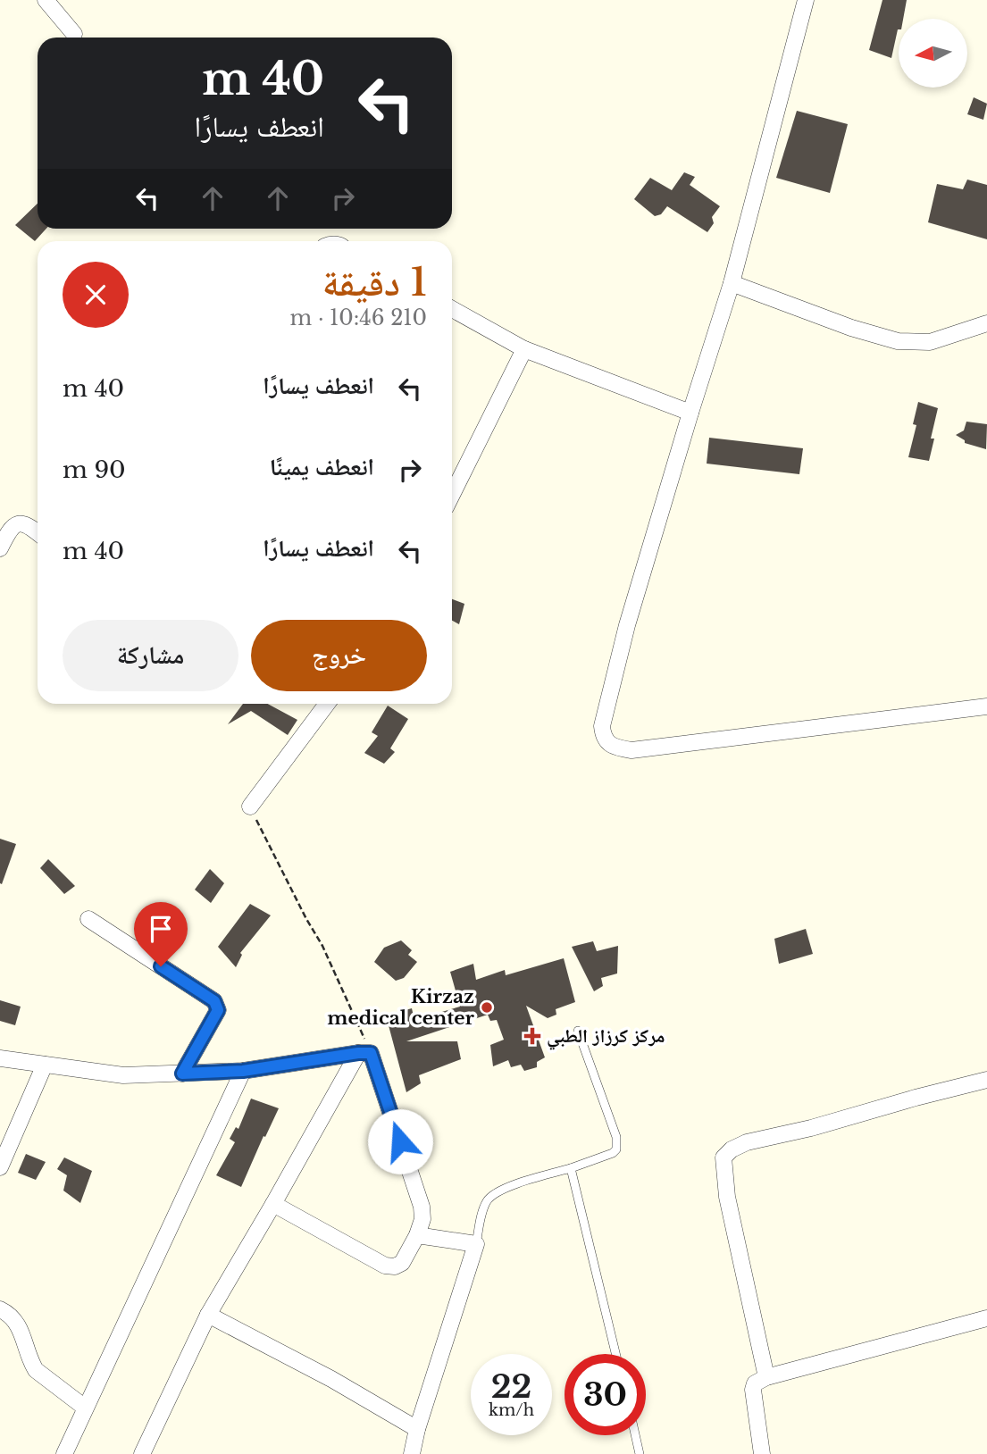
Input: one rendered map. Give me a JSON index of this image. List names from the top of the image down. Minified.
{"places":{"other":["Kirzaz medical center"],"health":["مركز كرزاز الطبي"]},"north":"left","page":{"turn":["40 m","انعطف يسارًا"],"heading":["1 دقيقة","210 m · 10:46"],"list":[{"name":"انعطف يسارًا","value":"40 m"},{"name":"انعطف يمينًا","value":"90 m"},{"name":"انعطف يسارًا","value":"40 m"}],"buttons":["خروج","مشاركة"],"speed":"22 km/h","limit":"30"}}
